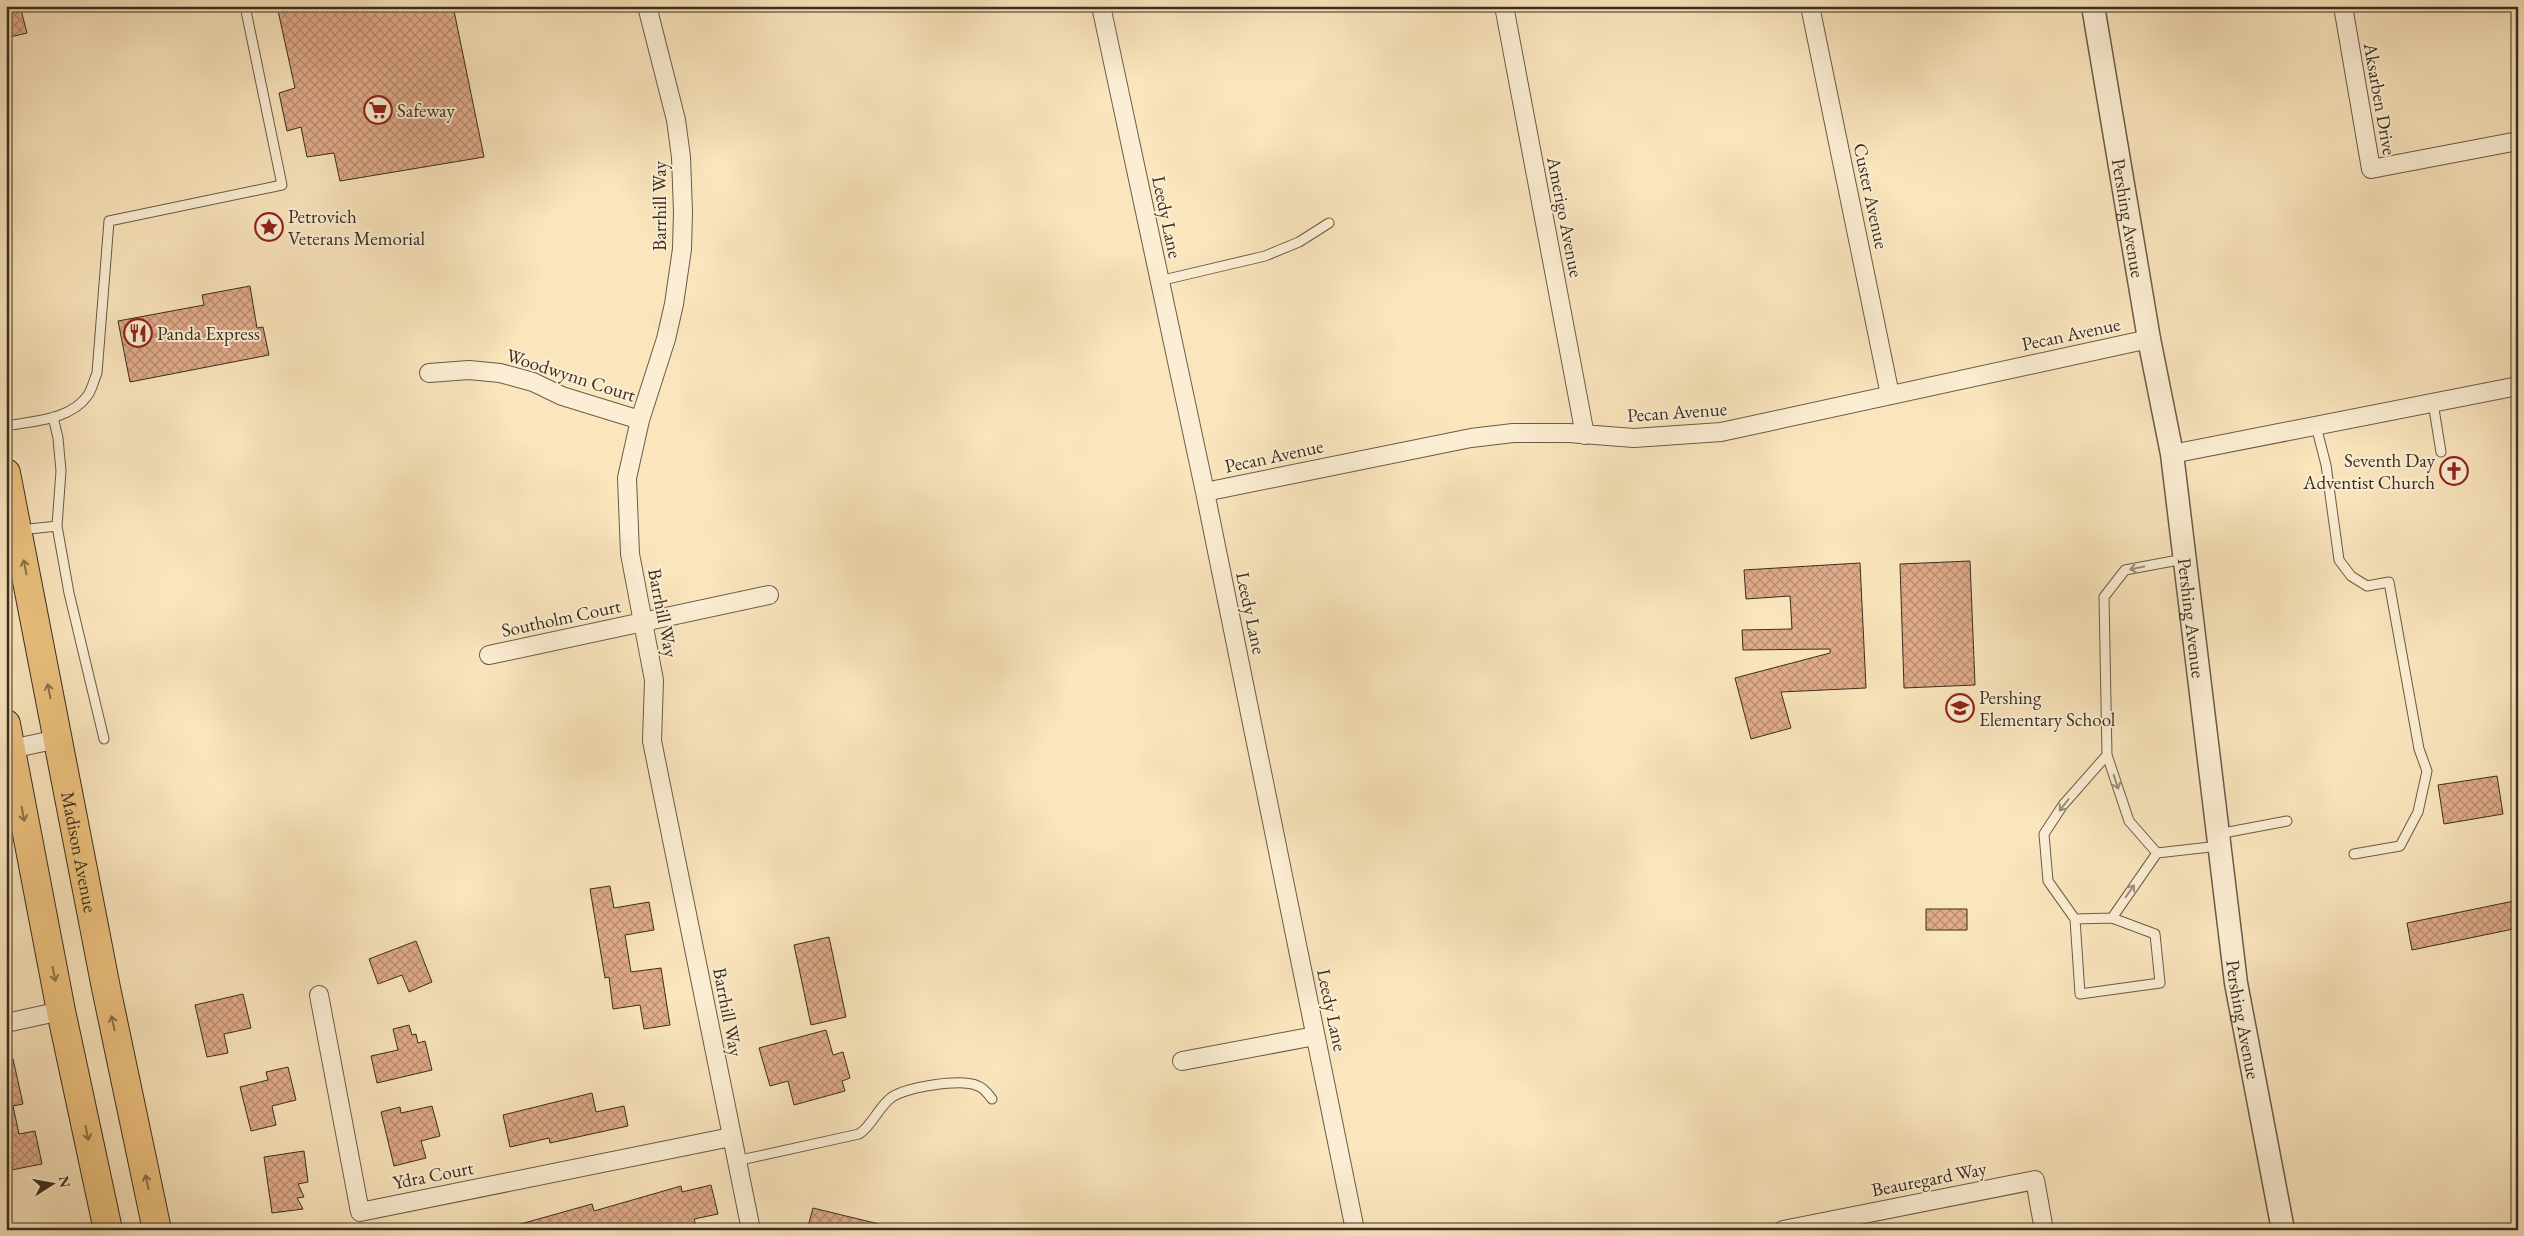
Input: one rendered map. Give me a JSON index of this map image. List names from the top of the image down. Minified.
{"streets":{"main road":["Madison Avenue"],"street":["Aksarben Drive","Custer Avenue","Barrhill Way","Leedy Lane","Amerigo Avenue","Pershing Avenue","Pecan Avenue","Woodwynn Court","Southolm Court","Ydra Court","Beauregard Way"]},"crossings":[["Custer Avenue","Pecan Avenue"],["Barrhill Way","Woodwynn Court"],["Barrhill Way","Southolm Court"],["Barrhill Way","Ydra Court"],["Leedy Lane","Pecan Avenue"],["Amerigo Avenue","Pecan Avenue"],["Pershing Avenue","Pecan Avenue"]],"places":{"supermarket":["Safeway"],"place":["Petrovich Veterans Memorial"],"restaurant":["Panda Express"],"church":["Seventh Day Adventist Church"],"school or university":["Pershing Elementary School"]},"north":"right"}
